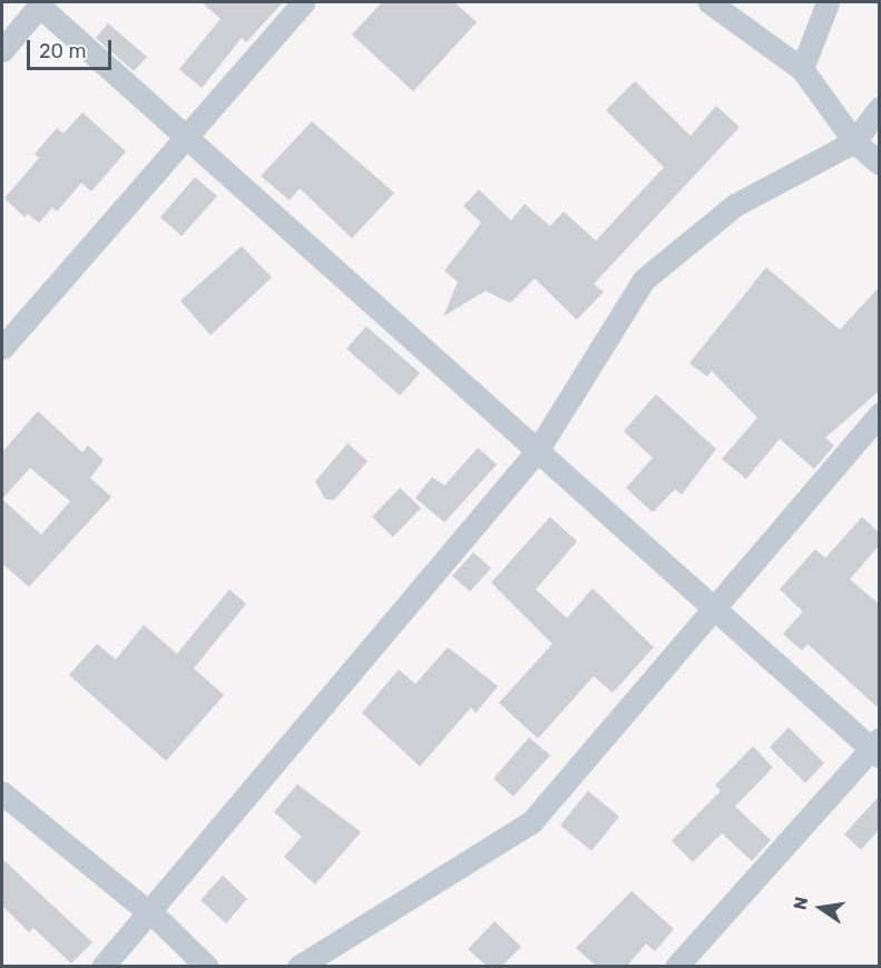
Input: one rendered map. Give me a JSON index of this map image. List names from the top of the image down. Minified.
{"scale_bar":"20 m","north":"left"}
